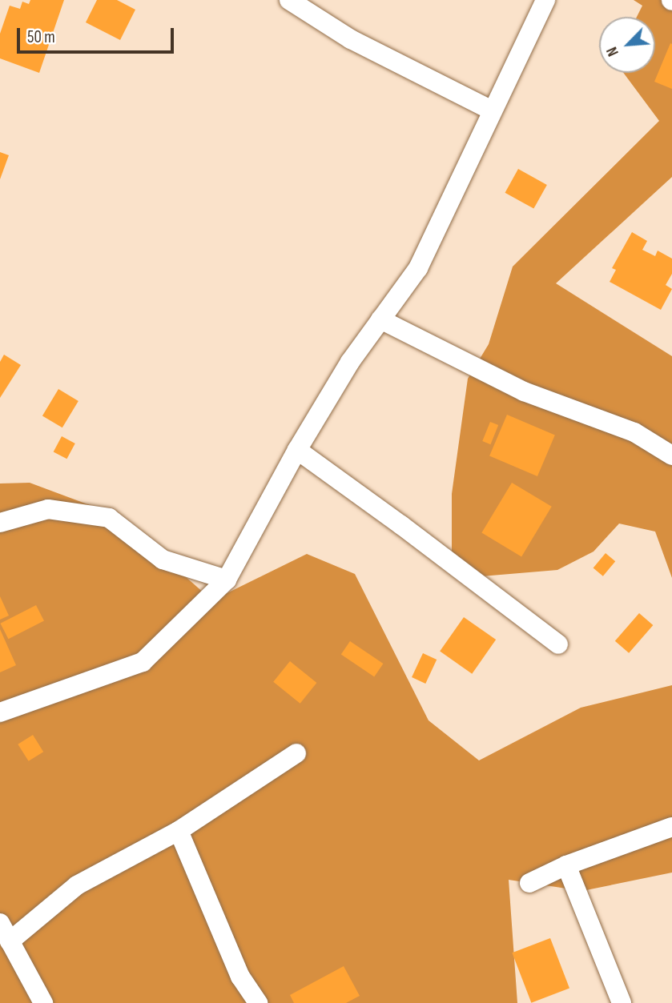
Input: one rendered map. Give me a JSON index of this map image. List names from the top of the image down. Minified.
{"scale_bar":"50 m","north":"bottom left"}
